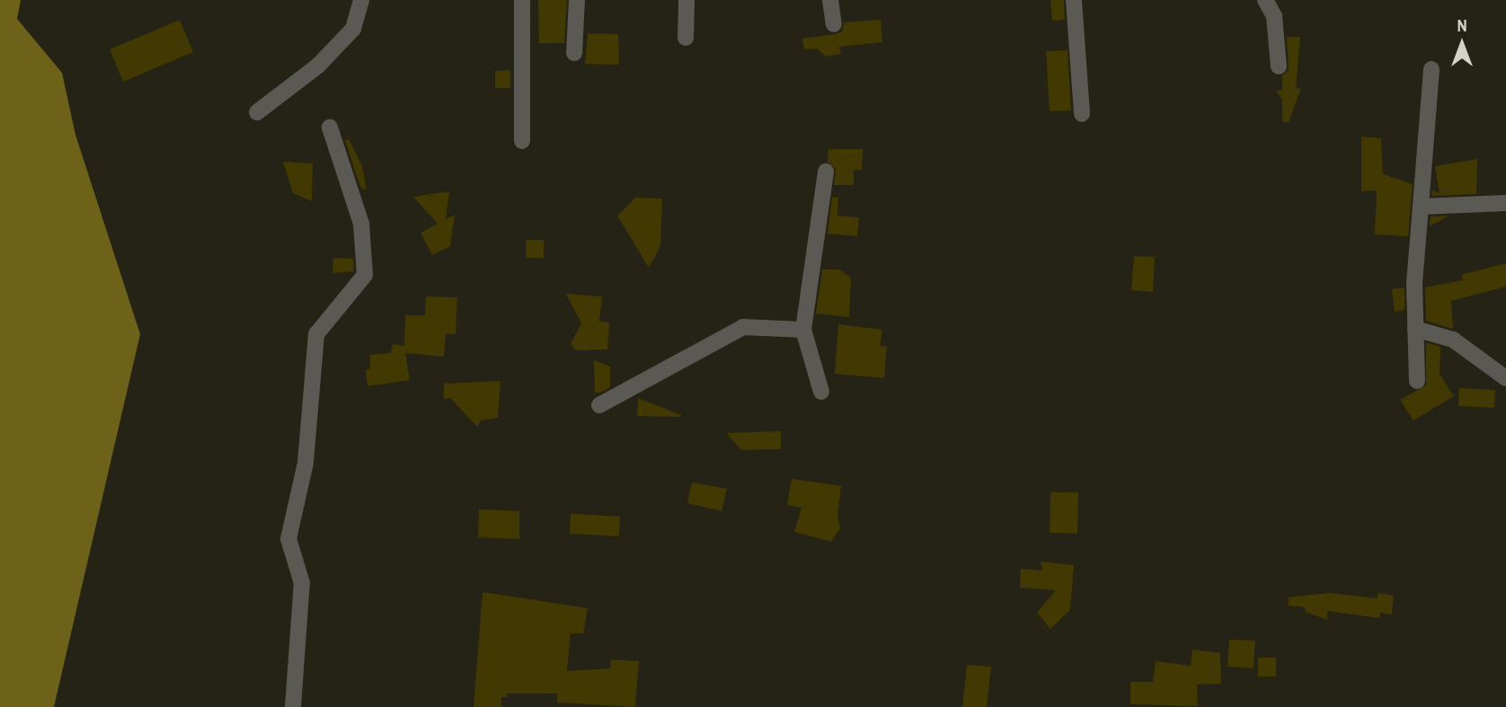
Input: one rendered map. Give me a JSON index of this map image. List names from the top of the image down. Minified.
{"north":"top"}
